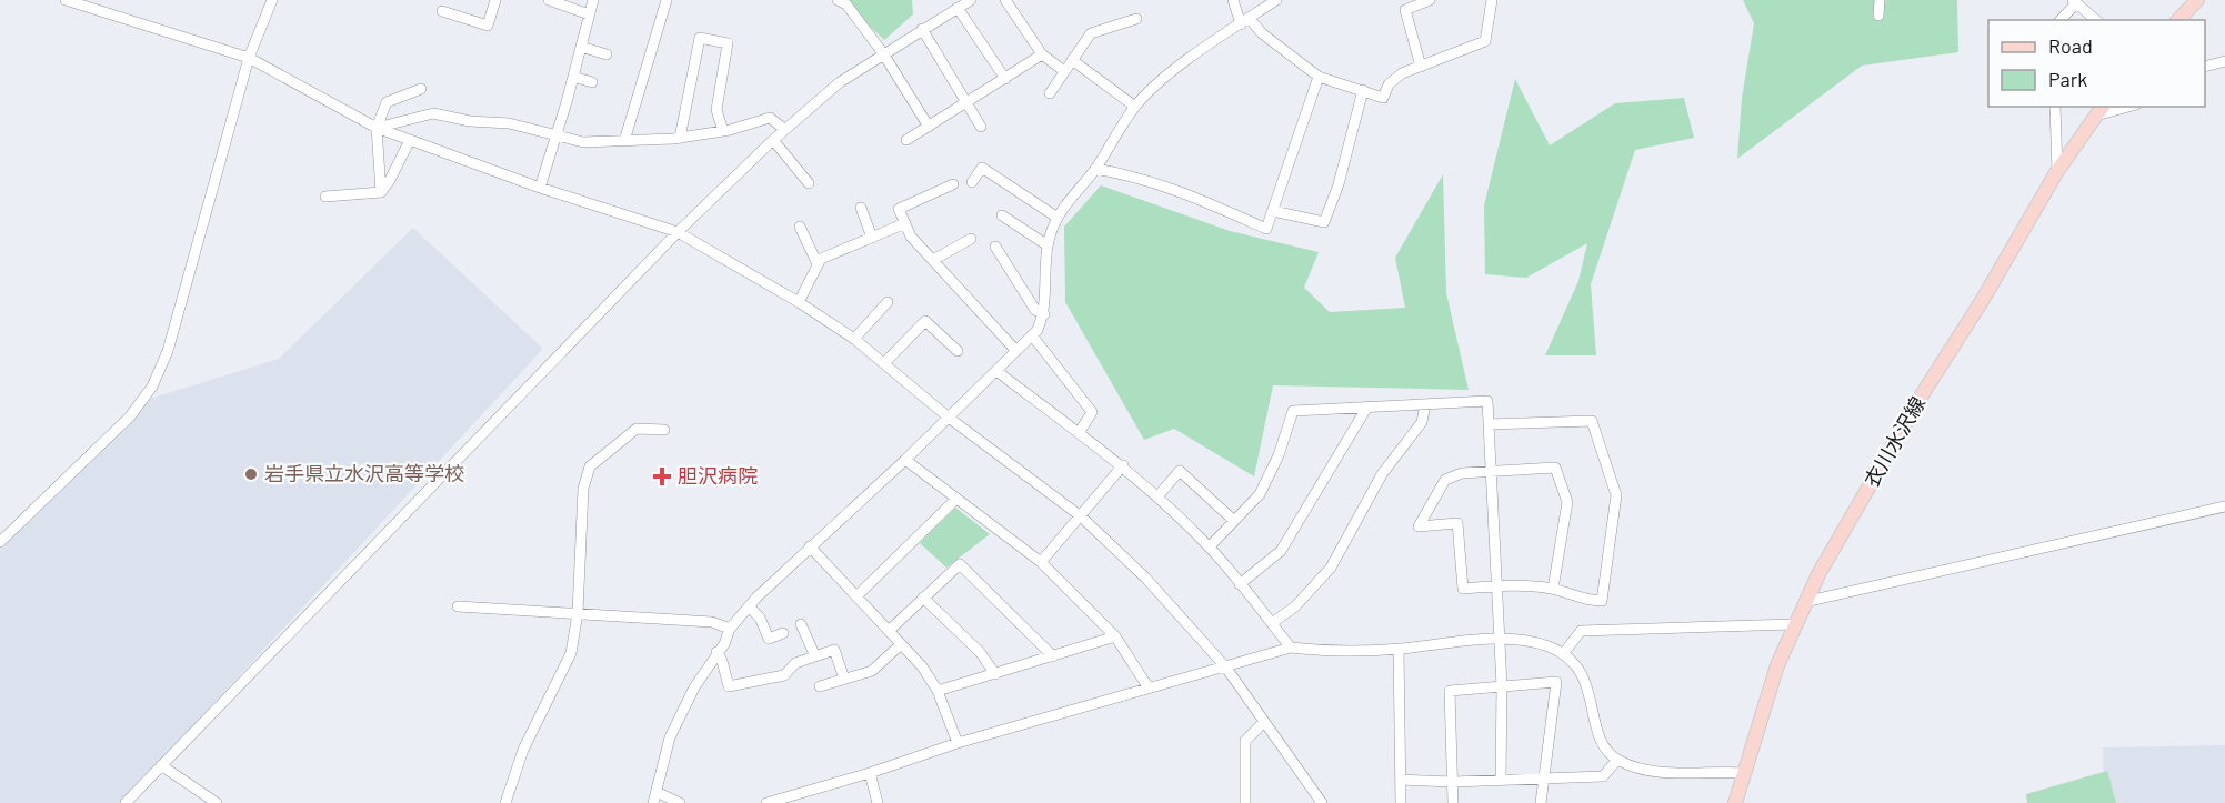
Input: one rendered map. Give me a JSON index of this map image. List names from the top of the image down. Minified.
{"streets":{"main road":["衣川水沢線"]},"places":{"other":["岩手県立水沢高等学校"],"health":["胆沢病院"]},"legend":["Road","Park"]}
